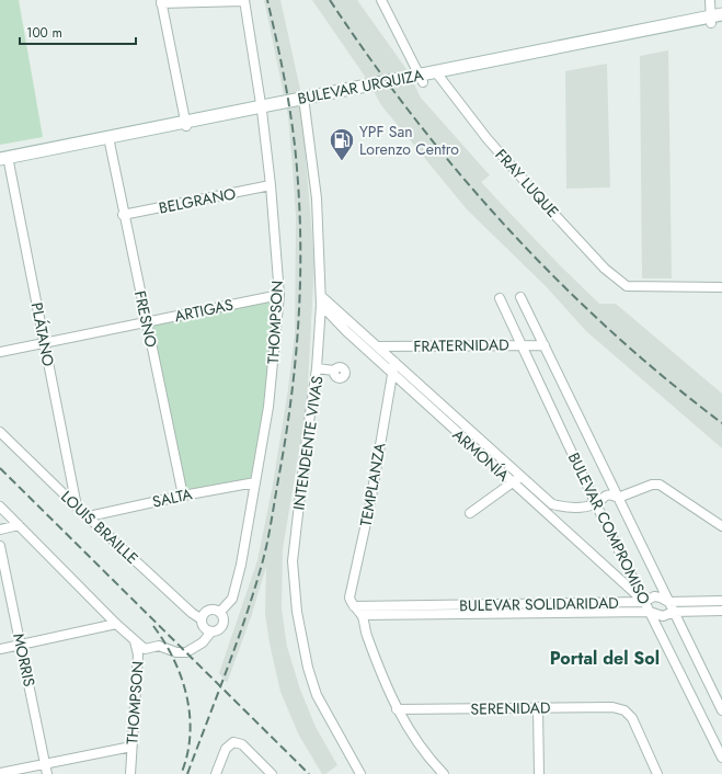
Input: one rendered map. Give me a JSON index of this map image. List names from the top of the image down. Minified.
{"streets":{"main road":["BULEVAR URQUIZA"],"street":["FRAY LUQUE","BELGRANO","ARTIGAS","FRESNO","THOMPSON","PLÁTANO","FRATERNIDAD","INTENDENTE VIVAS","ARMONÍA","TEMPLANZA","SALTA","LOUIS BRAILLE","BULEVAR COMPROMISO","BULEVAR SOLIDARIDAD","MORRIS","SERENIDAD"]},"crossings":[["BULEVAR URQUIZA","FRAY LUQUE"],["BULEVAR URQUIZA","FRESNO"],["BULEVAR URQUIZA","THOMPSON"],["BULEVAR URQUIZA","PLÁTANO"],["BULEVAR URQUIZA","INTENDENTE VIVAS"],["BELGRANO","FRESNO"],["BELGRANO","THOMPSON"],["ARTIGAS","FRESNO"],["ARTIGAS","THOMPSON"],["ARTIGAS","PLÁTANO"],["FRESNO","SALTA"],["THOMPSON","SALTA"],["THOMPSON","LOUIS BRAILLE"],["PLÁTANO","LOUIS BRAILLE"],["FRATERNIDAD","ARMONÍA"],["FRATERNIDAD","BULEVAR COMPROMISO"],["INTENDENTE VIVAS","ARMONÍA"],["ARMONÍA","TEMPLANZA"],["ARMONÍA","BULEVAR COMPROMISO"],["ARMONÍA","BULEVAR SOLIDARIDAD"],["TEMPLANZA","BULEVAR SOLIDARIDAD"],["SALTA","LOUIS BRAILLE"],["BULEVAR COMPROMISO","BULEVAR SOLIDARIDAD"]],"districts":["Portal del Sol"],"places":{"fuel station":["YPF San Lorenzo Centro"]},"scale_bar":"100 m"}
